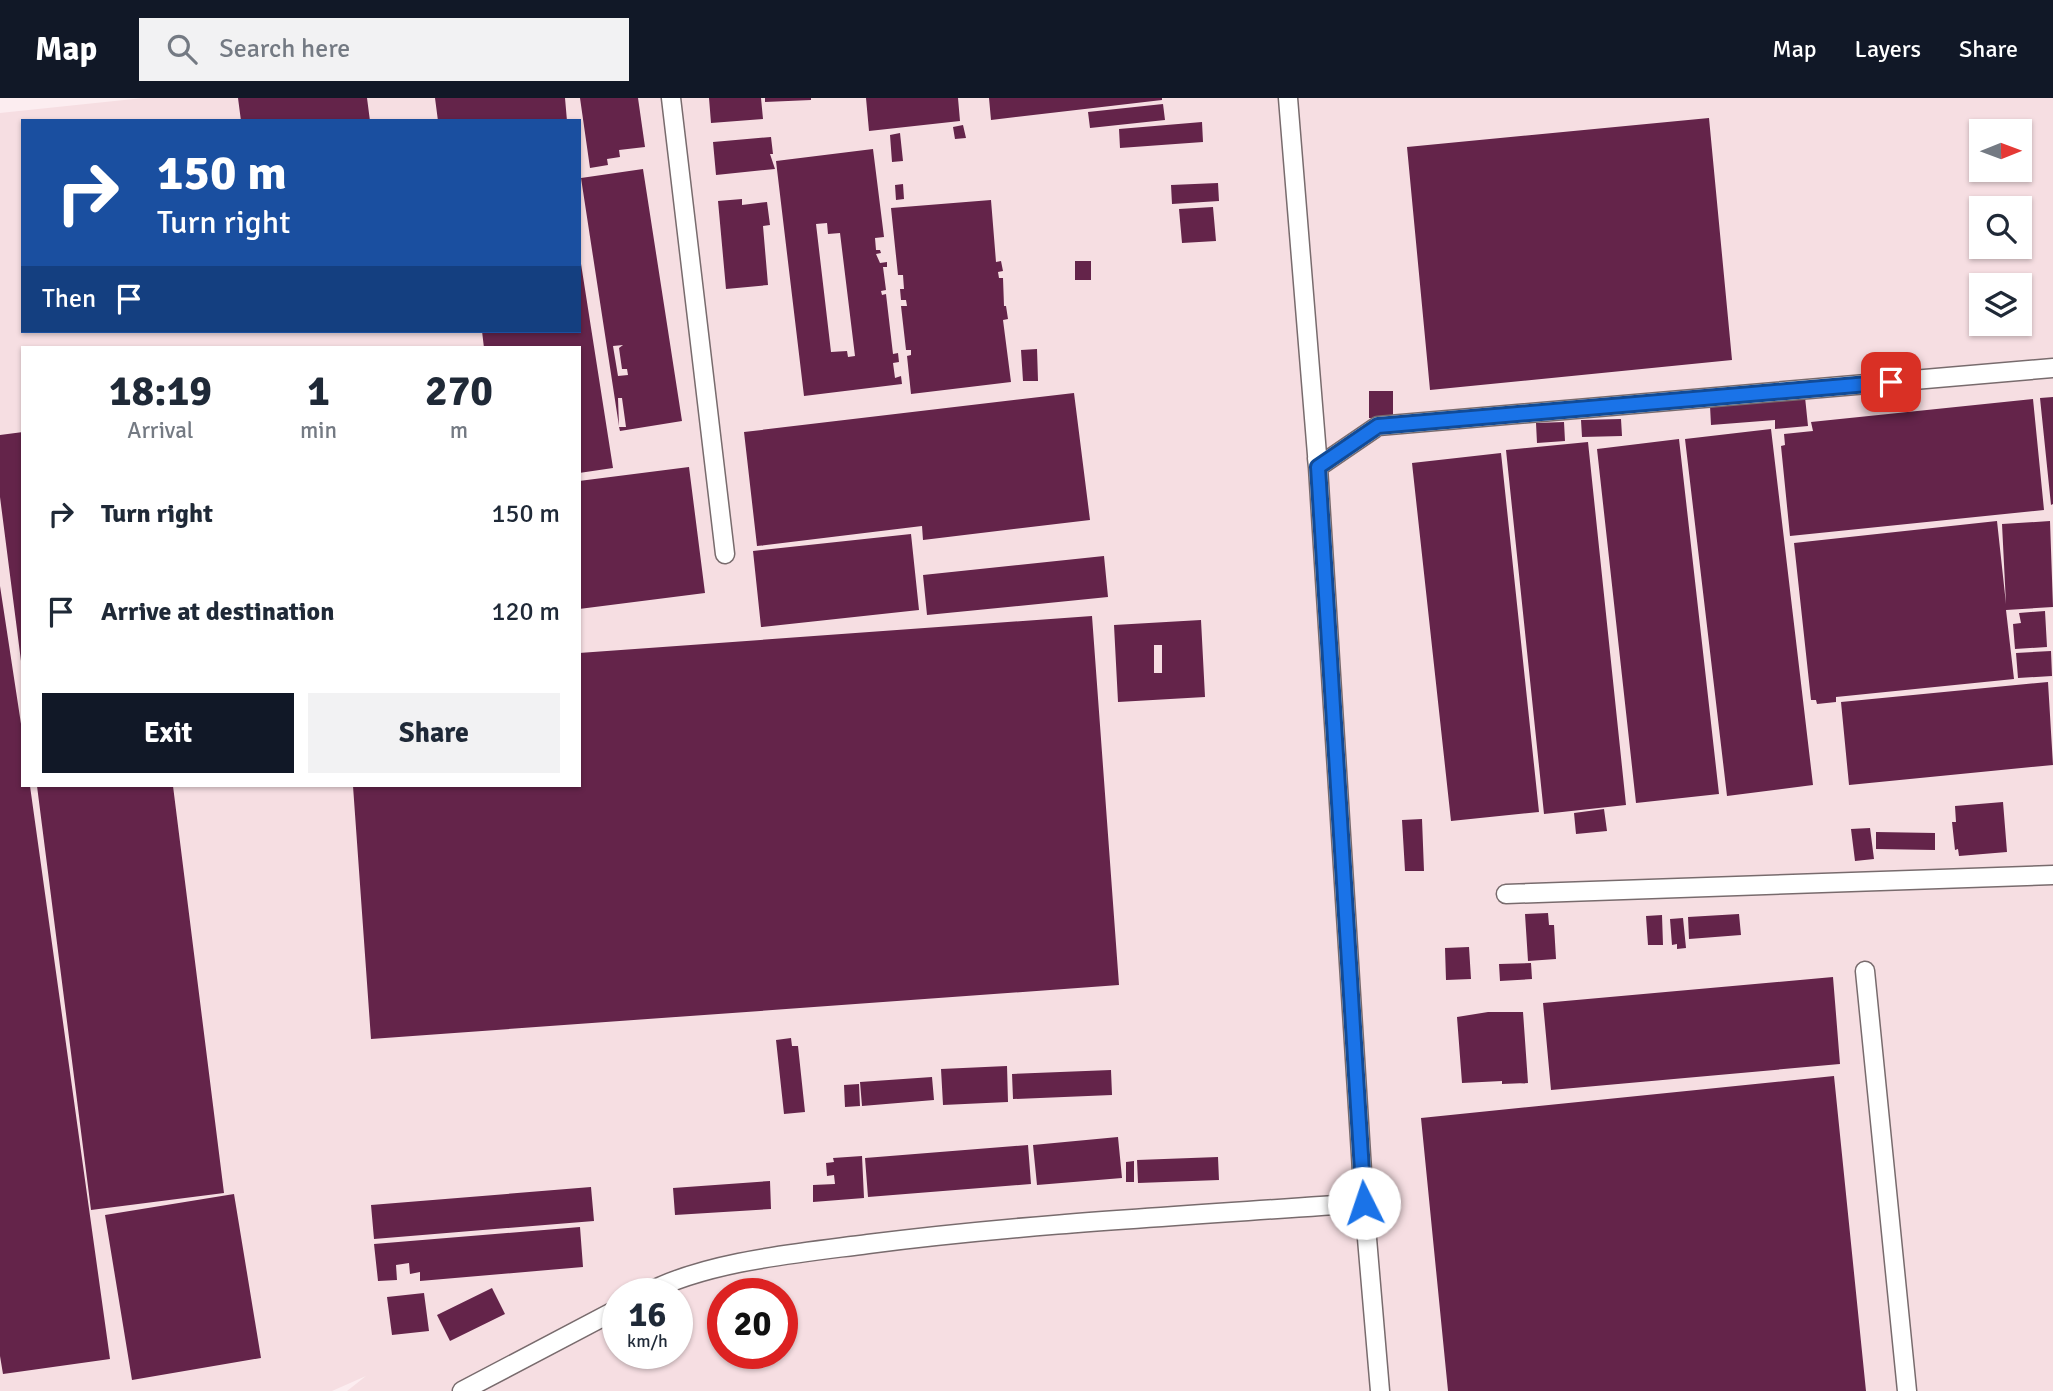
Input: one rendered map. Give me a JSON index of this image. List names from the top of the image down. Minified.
{"north":"right","page":{"header":"Map","search":"Search here","nav":["Map","Layers","Share"],"turn":["150 m","Turn right"],"then":"Then","eta":["18:19","Arrival","1","min","270","m"],"list":[{"name":"Turn right","value":"150 m"},{"name":"Arrive at destination","value":"120 m"}],"buttons":["Exit","Share"],"speed":"16 km/h","limit":"20"}}
